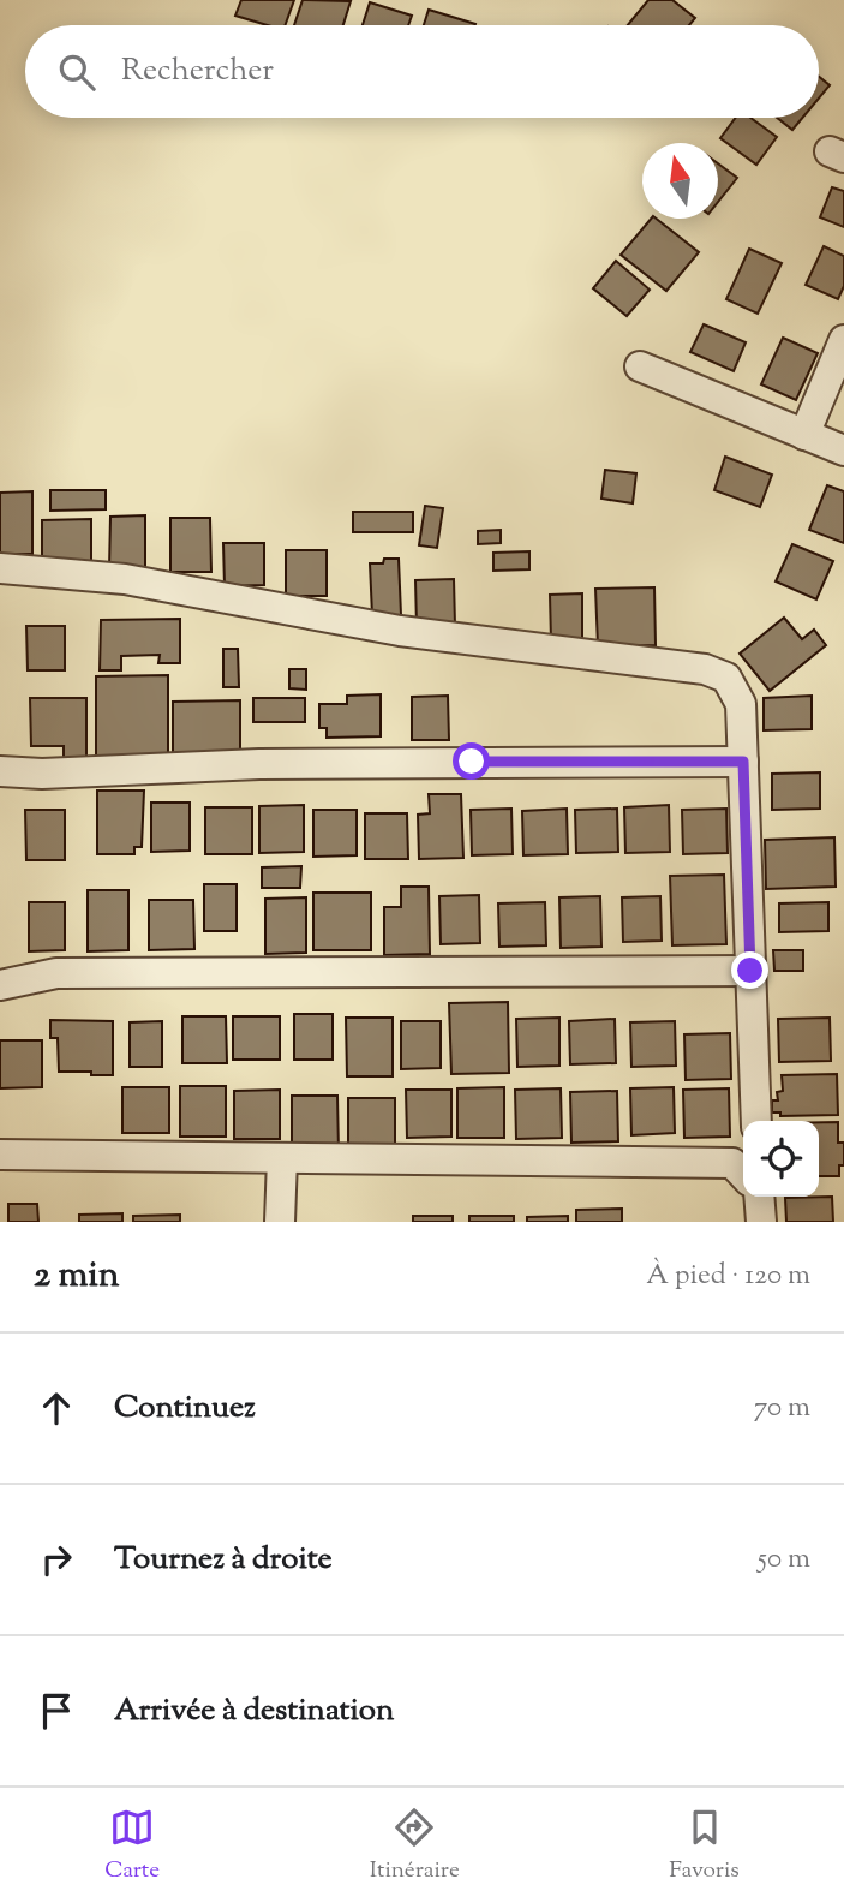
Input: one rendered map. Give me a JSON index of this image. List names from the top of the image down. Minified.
{"north":"top","page":{"search":"Rechercher","heading":["2 min","À pied · 120 m"],"list":[["Continuez","70 m"],["Tournez à droite","50 m"],"Arrivée à destination"],"nav":["Carte","Itinéraire","Favoris"]}}
